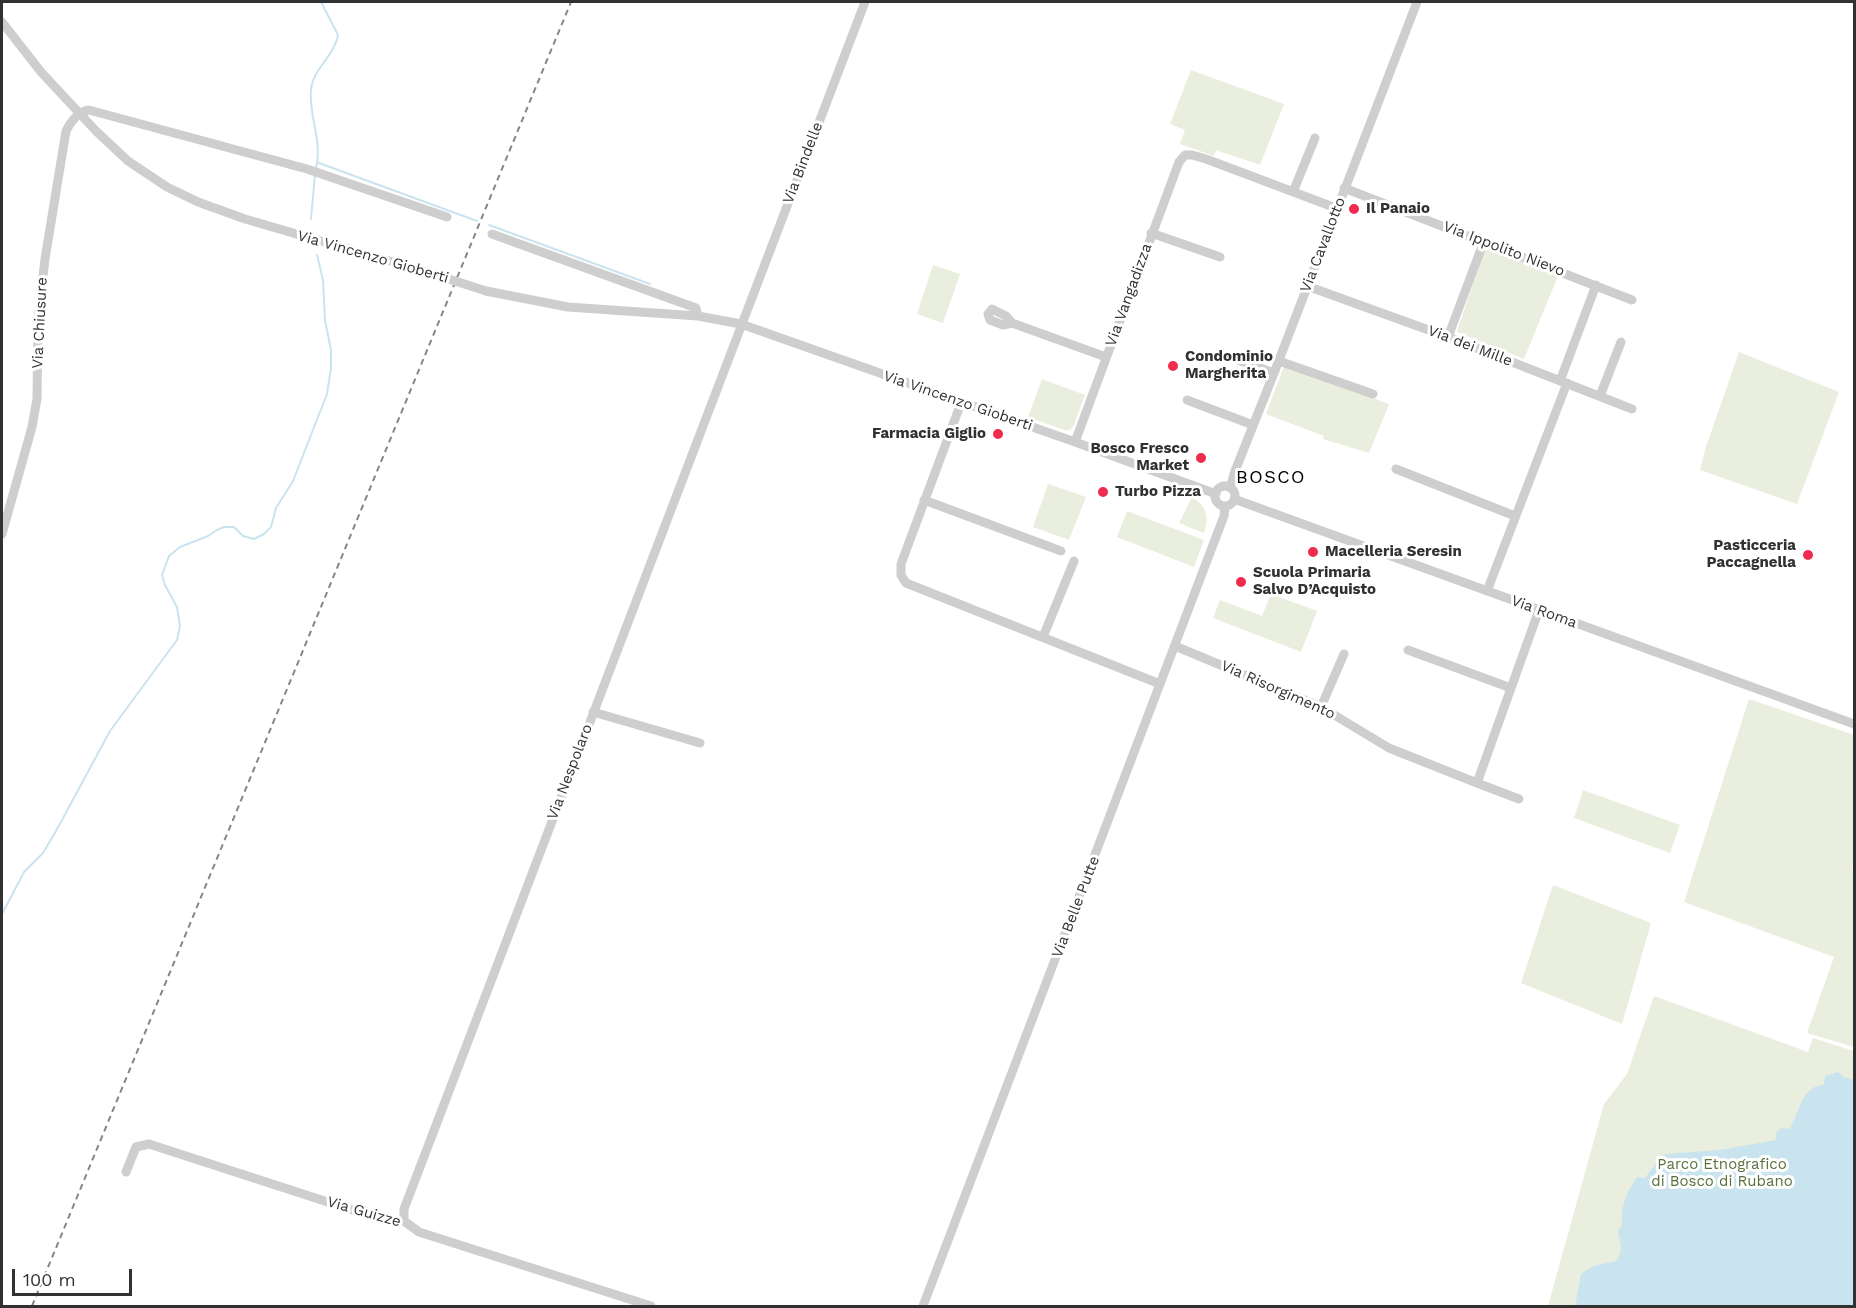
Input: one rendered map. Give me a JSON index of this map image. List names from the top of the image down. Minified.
{"streets":{"street":["Via Bindelle","Via Cavallotto","Via Ippolito Nievo","Via Vincenzo Gioberti","Via Vangadizza","Via Chiusure","Via dei Mille","Via Roma","Via Risorgimento","Via Nespolaro","Via Belle Putte","Via Guizze"]},"crossings":[["Via Bindelle","Via Vincenzo Gioberti"],["Via Bindelle","Via Nespolaro"],["Via Cavallotto","Via Ippolito Nievo"],["Via Cavallotto","Via Vincenzo Gioberti"],["Via Cavallotto","Via Vangadizza"],["Via Cavallotto","Via dei Mille"],["Via Cavallotto","Via Roma"],["Via Cavallotto","Via Belle Putte"],["Via Vincenzo Gioberti","Via Vangadizza"],["Via Vincenzo Gioberti","Via Chiusure"],["Via Vincenzo Gioberti","Via Roma"],["Via Vincenzo Gioberti","Via Nespolaro"],["Via Vincenzo Gioberti","Via Belle Putte"],["Via Roma","Via Belle Putte"],["Via Risorgimento","Via Belle Putte"],["Via Nespolaro","Via Guizze"]],"districts":["BOSCO"],"parks":["Parco Etnografico di Bosco di Rubano"],"places":["Il Panaio","Condominio Margherita","Farmacia Giglio","Bosco Fresco Market","Turbo Pizza","Macelleria Seresin","Pasticceria Paccagnella","Scuola Primaria Salvo D’Acquisto"],"scale_bar":"100 m"}
